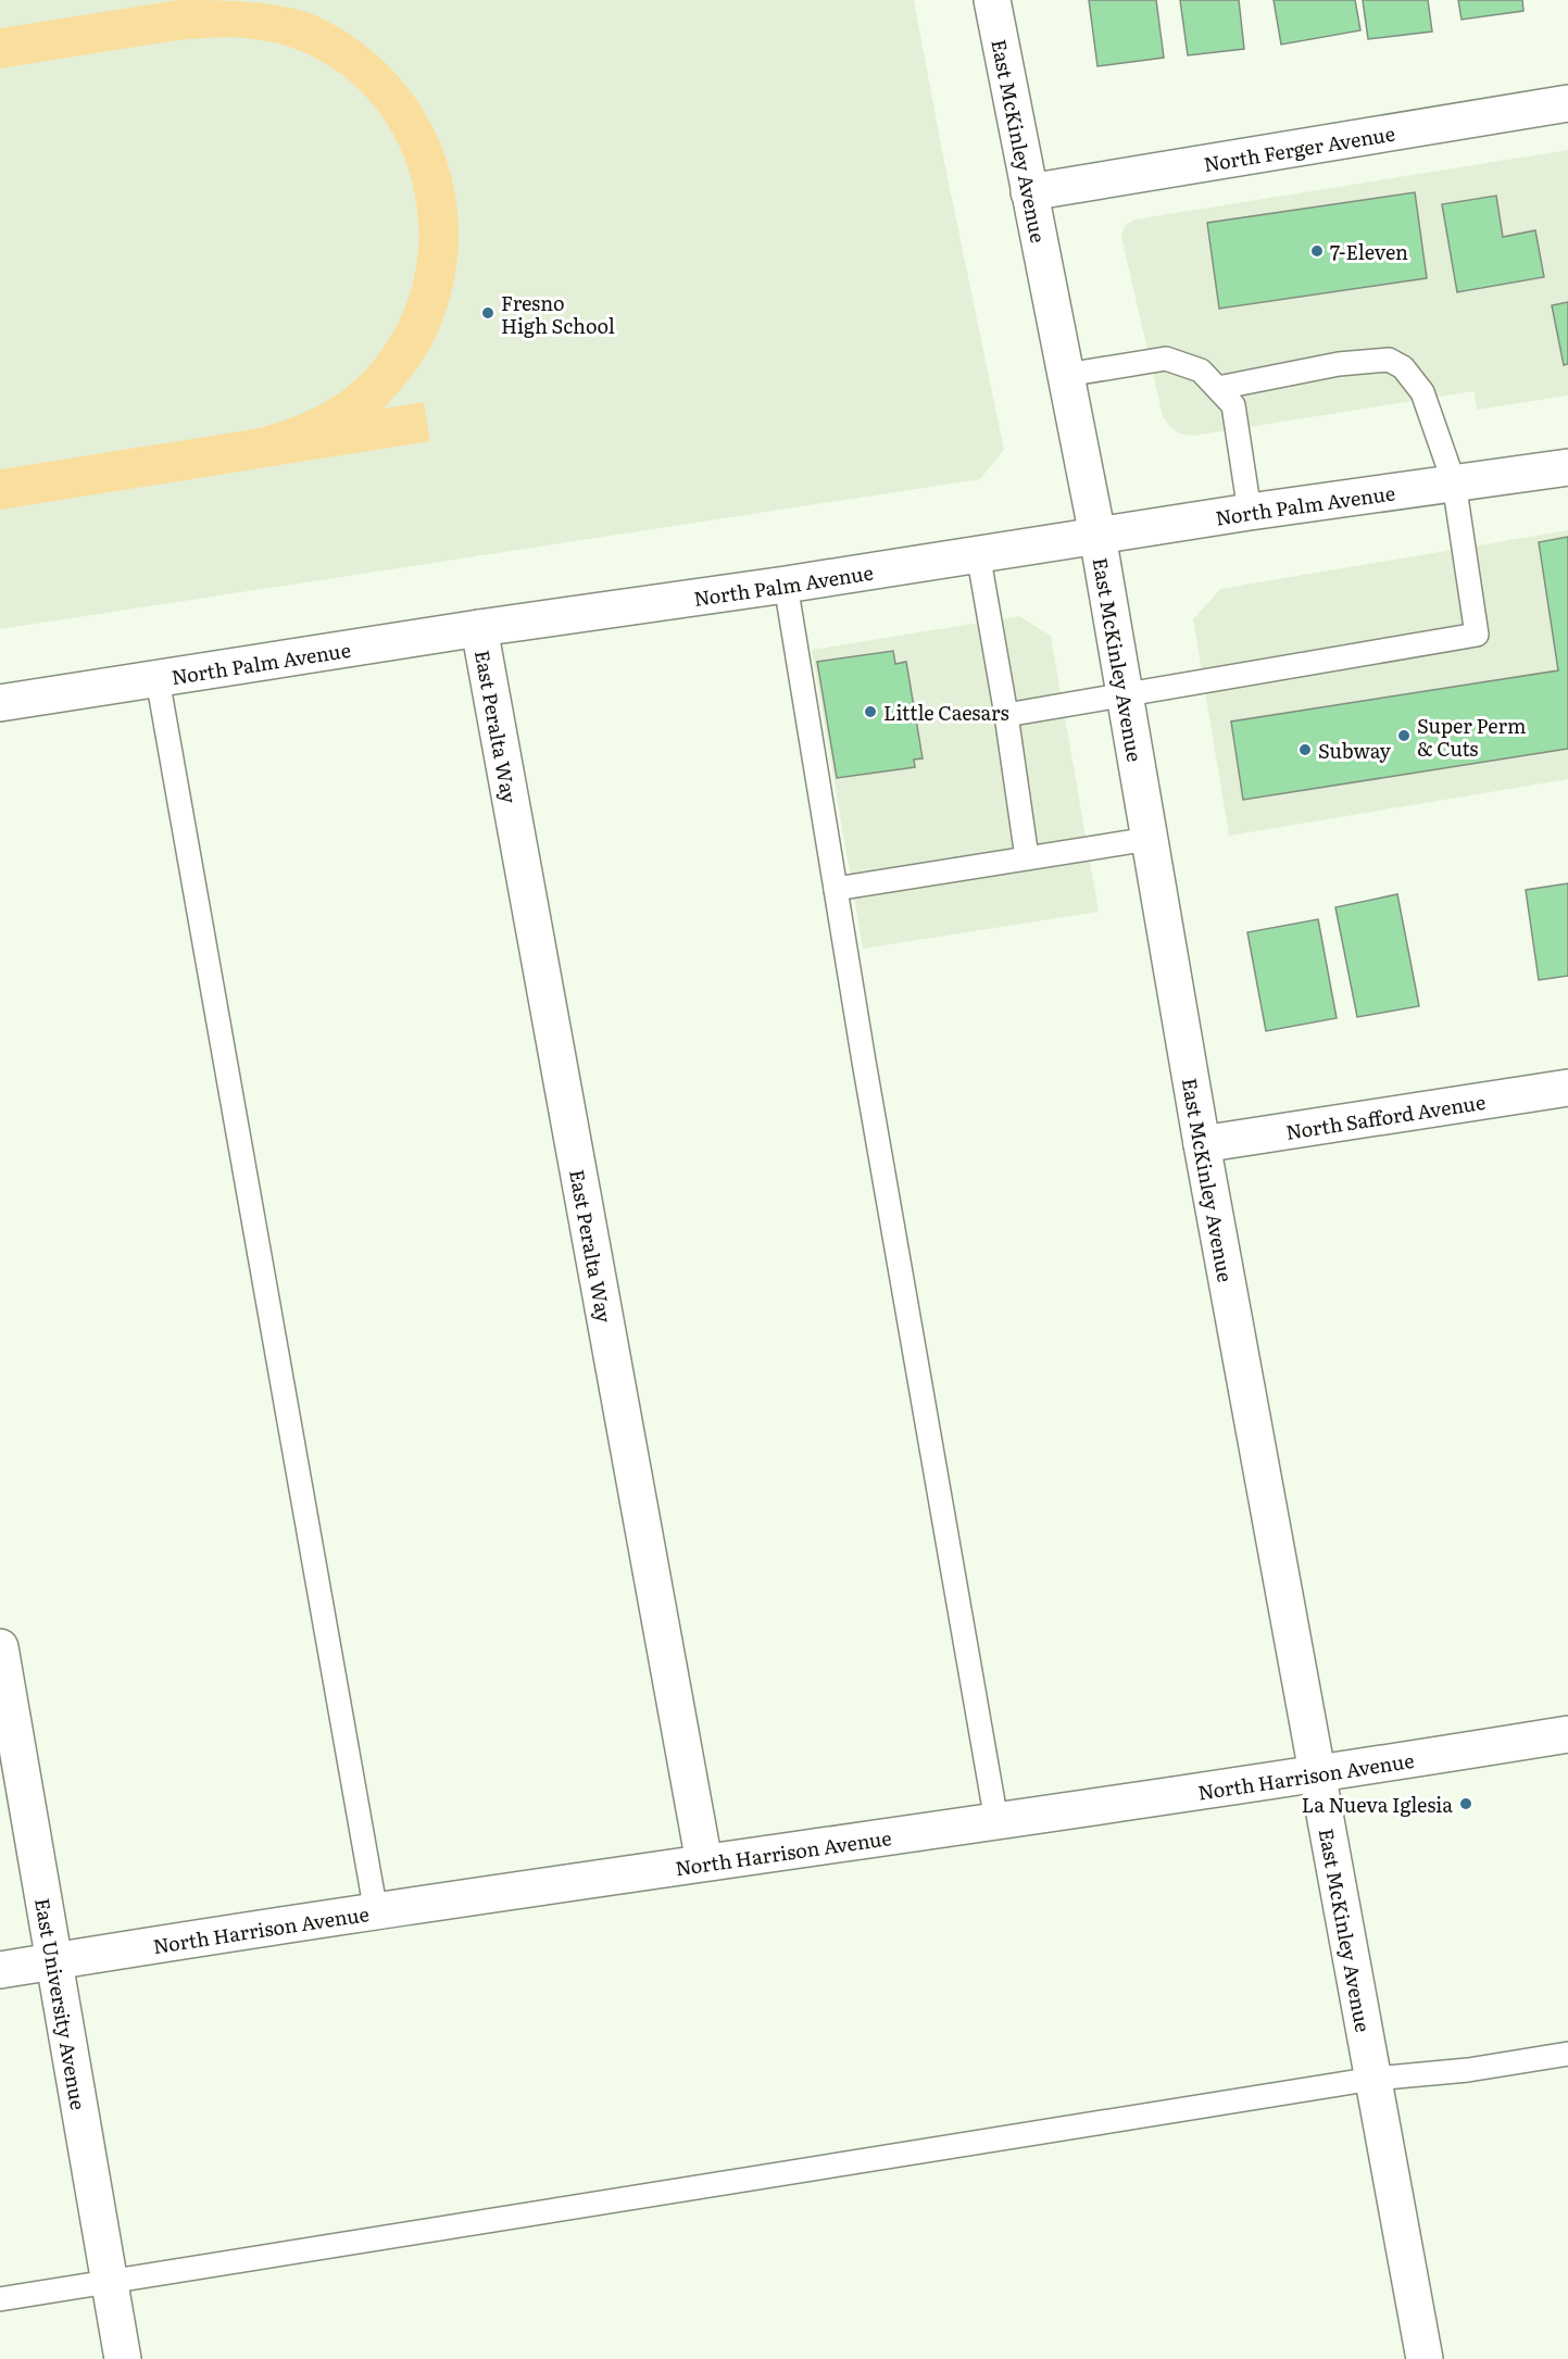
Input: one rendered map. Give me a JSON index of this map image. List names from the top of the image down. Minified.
{"streets":{"street":["East McKinley Avenue","North Ferger Avenue","North Palm Avenue","East Peralta Way","North Safford Avenue","North Harrison Avenue","East University Avenue"]},"crossings":[["East McKinley Avenue","North Ferger Avenue"],["East McKinley Avenue","North Palm Avenue"],["East McKinley Avenue","North Safford Avenue"],["East McKinley Avenue","North Harrison Avenue"],["North Palm Avenue","East Peralta Way"],["East Peralta Way","North Harrison Avenue"],["North Harrison Avenue","East University Avenue"]],"places":["7-Eleven","Fresno High School","Little Caesars","Super Perm & Cuts","Subway","La Nueva Iglesia"]}
